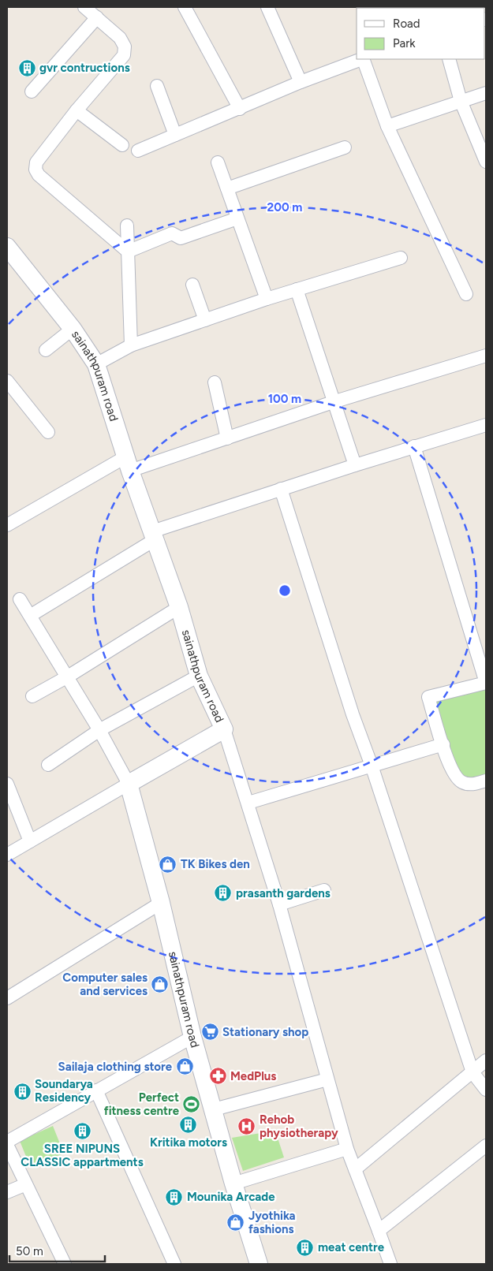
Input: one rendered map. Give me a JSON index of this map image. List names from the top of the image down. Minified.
{"streets":{"street":["sainathpuram road"]},"places":{"building":["gvr contructions","prasanth gardens","Soundarya Residency","Kritika motors","SREE NIPUNS CLASSIC appartments","Mounika Arcade","meat centre"],"shop":["TK Bikes den","Computer sales and services","Sailaja clothing store","Jyothika fashions"],"supermarket":["Stationary shop"],"pharmacy":["MedPlus"],"sports":["Perfect fitness centre"],"hospital":["Rehob physiotherapy"]},"legend":["Road","Park"],"scale_bar":"50 m","rings":["200 m","100 m"]}
